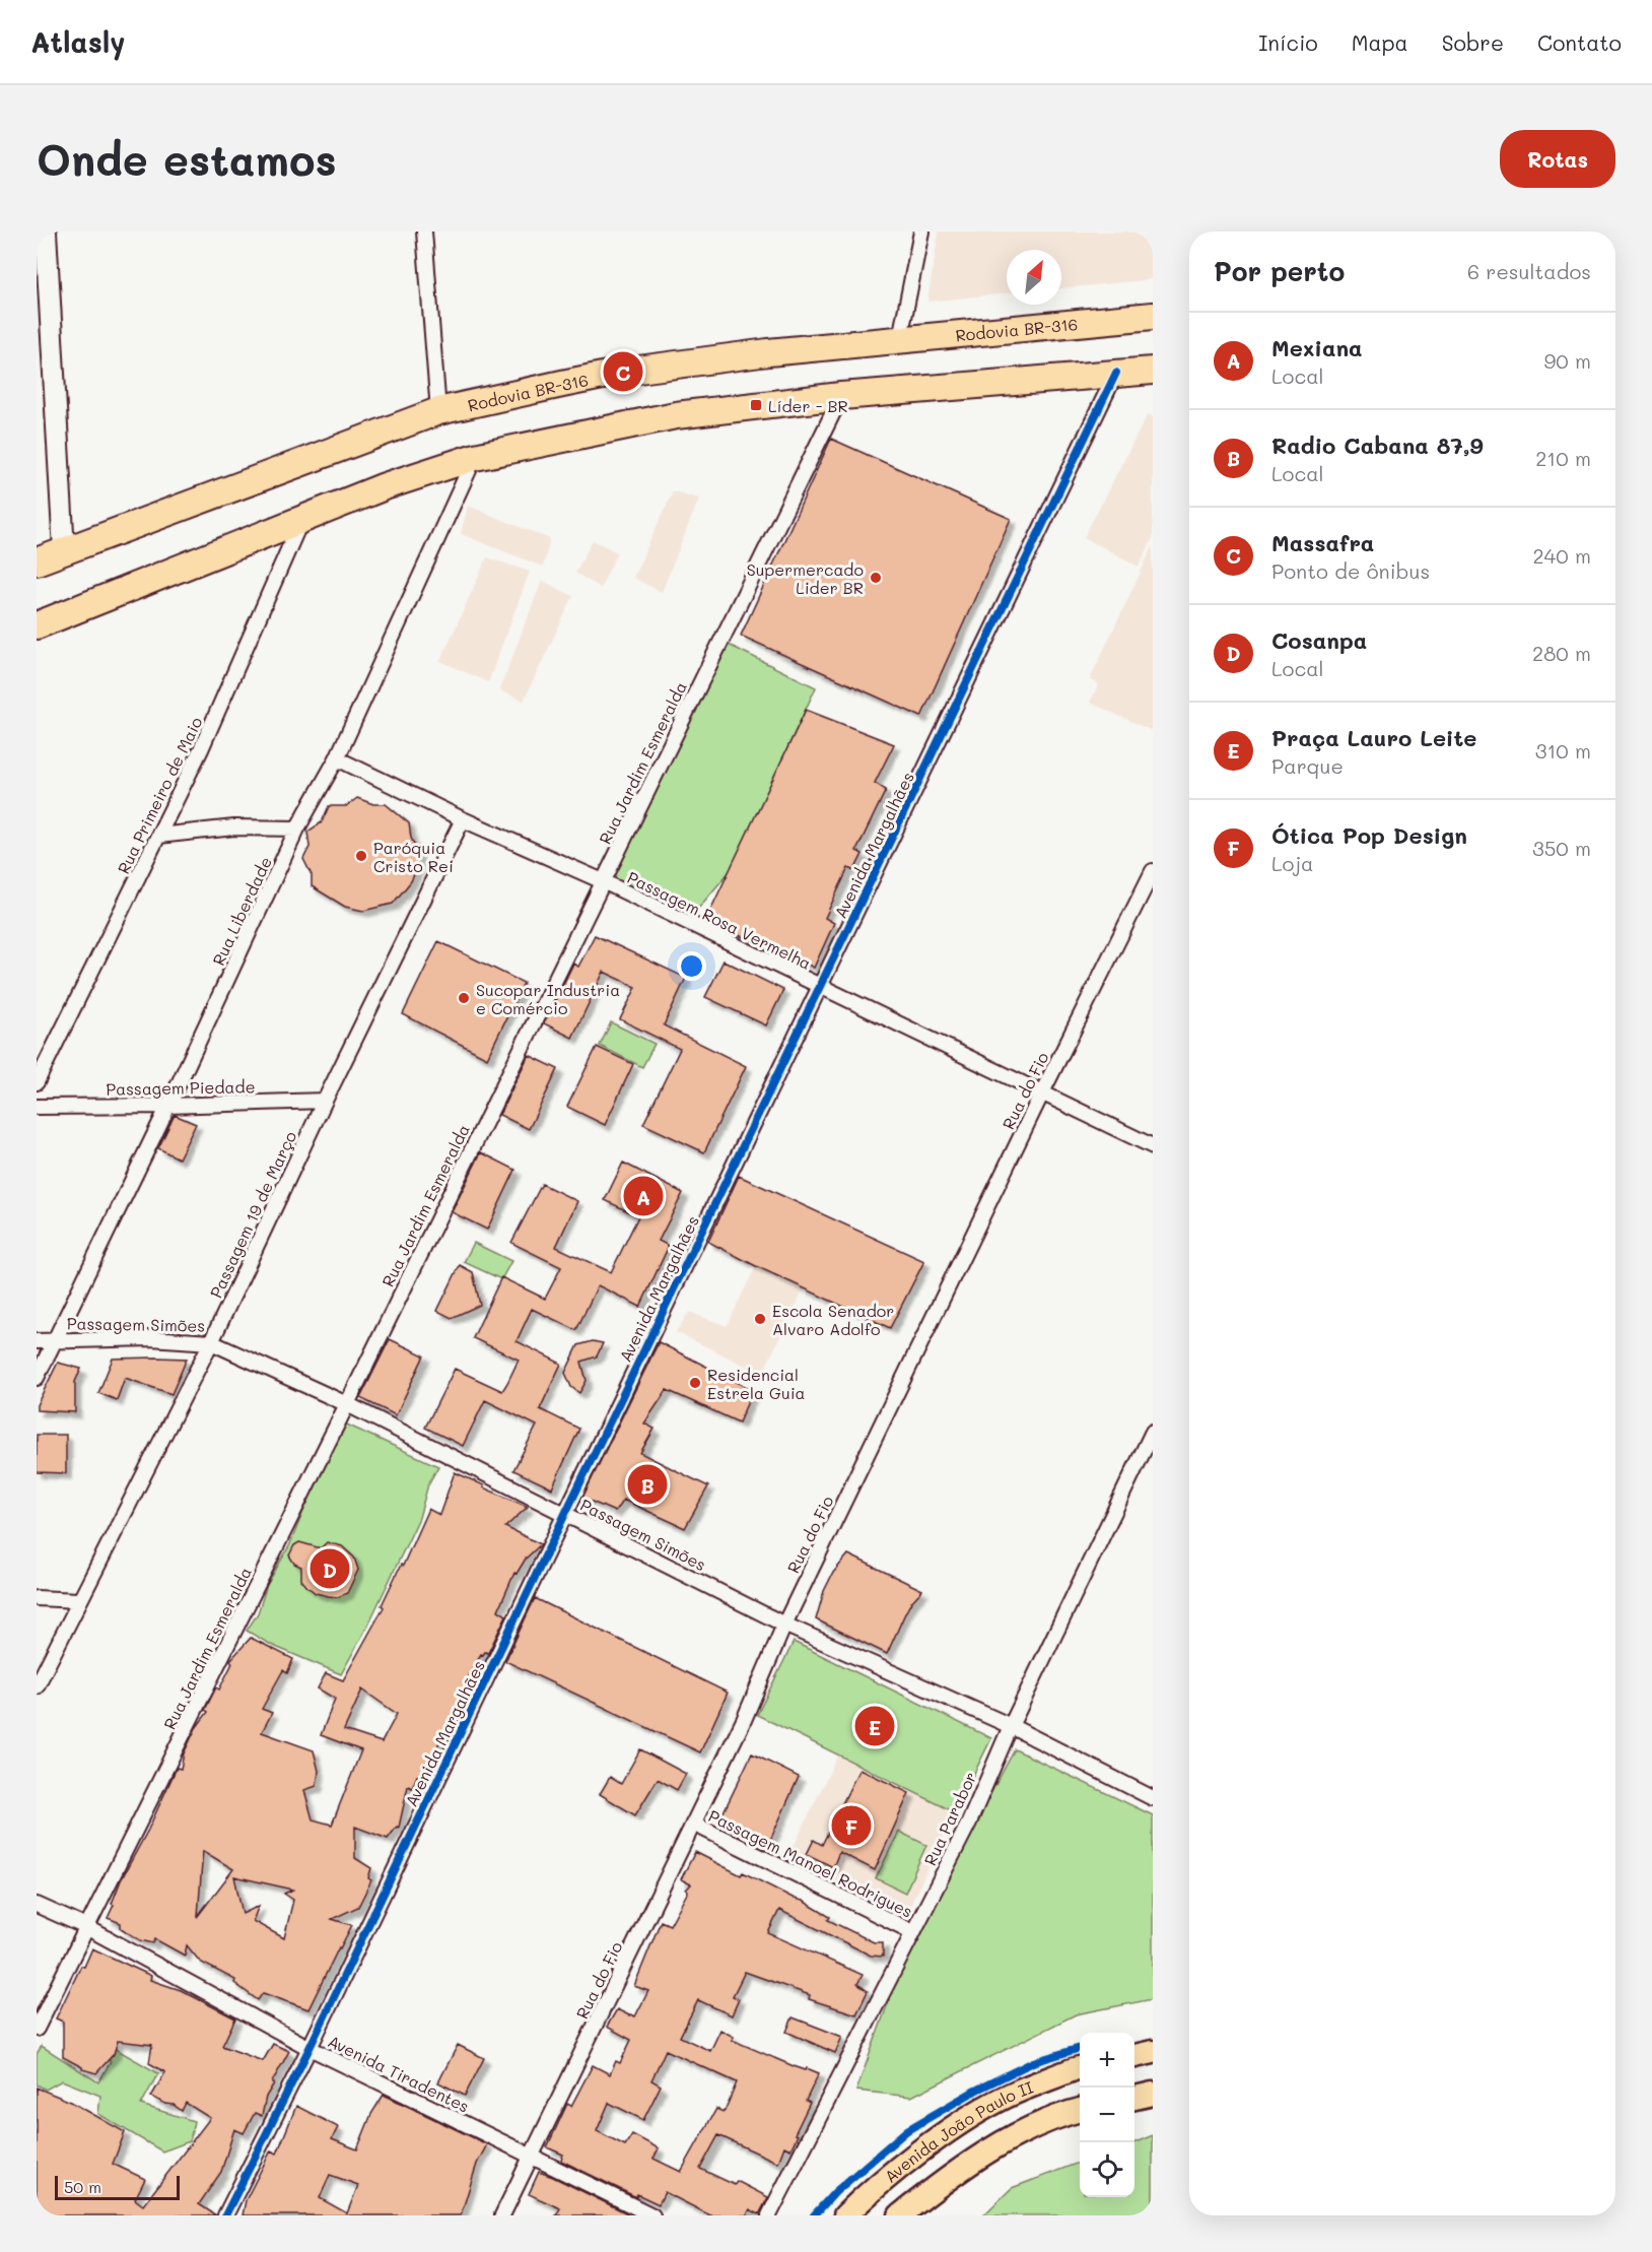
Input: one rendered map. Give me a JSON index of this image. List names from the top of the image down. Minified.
{"streets":{"highway":["Rodovia BR-316"],"main road":["Avenida João Paulo II"],"street":["Rua Jardim Esmeralda","Rua Primeiro de Maio","Avenida Margalhães","Rua Liberdade","Passagem Rosa Vermelha","Passagem Piedade","Rua do Fio","Passagem 19 de Março","Passagem Simões","Rua Parabor","Passagem Manoel Rodrigues","Avenida Tiradentes"]},"crossings":[["Rua Jardim Esmeralda","Passagem Rosa Vermelha"],["Rua Jardim Esmeralda","Passagem Simões"],["Rua Jardim Esmeralda","Avenida Tiradentes"],["Avenida Margalhães","Passagem Rosa Vermelha"],["Avenida Margalhães","Passagem Simões"],["Avenida Margalhães","Avenida Tiradentes"],["Rua Liberdade","Passagem Rosa Vermelha"],["Rua Liberdade","Passagem Piedade"],["Rua Liberdade","Passagem Simões"],["Passagem Rosa Vermelha","Rua do Fio"],["Passagem Rosa Vermelha","Passagem 19 de Março"],["Passagem Piedade","Passagem 19 de Março"],["Rua do Fio","Passagem Simões"],["Rua do Fio","Passagem Manoel Rodrigues"],["Rua do Fio","Avenida Tiradentes"],["Passagem 19 de Março","Passagem Simões"],["Passagem Simões","Rua Parabor"],["Rua Parabor","Passagem Manoel Rodrigues"]],"places":{"transit":["Líder - BR"],"other":["Supermercado Lider BR","Paróquia Cristo Rei","Sucopar Industria e Comércio","Escola Senador Alvaro Adolfo","Residencial Estrela Guia"]},"scale_bar":"50 m","north":"top right","page":{"header":"Atlasly","nav":["Início","Mapa","Sobre","Contato"],"buttons":"Rotas","title":"Onde estamos","heading":["Por perto","6 resultados"],"list":[{"mark":"A","name":"Mexiana","note":"Local","value":"90 m"},{"mark":"B","name":"Radio Cabana 87,9","note":"Local","value":"210 m"},{"mark":"C","name":"Massafra","note":"Ponto de ônibus","value":"240 m"},{"mark":"D","name":"Cosanpa","note":"Local","value":"280 m"},{"mark":"E","name":"Praça Lauro Leite","note":"Parque","value":"310 m"},{"mark":"F","name":"Ótica Pop Design","note":"Loja","value":"350 m"}],"pins":["C","A","B","D","E","F"],"map_buttons":["+","−"],"scale":"50 m"}}
